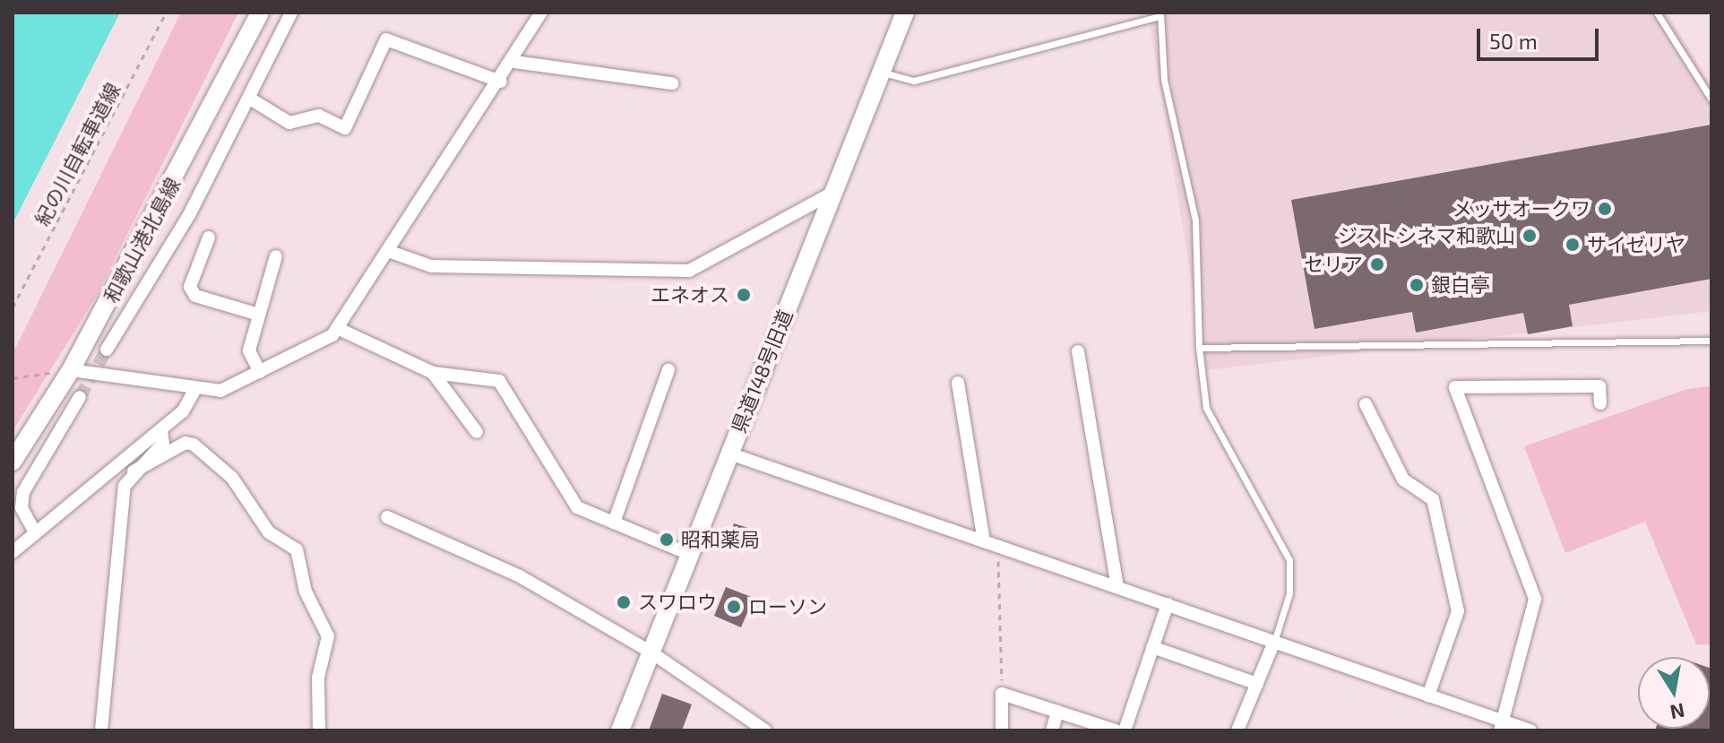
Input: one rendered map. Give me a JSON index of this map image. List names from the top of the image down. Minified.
{"streets":{"street":["和歌山港北島線","県道148号旧道"],"path":["紀の川自転車道線"]},"places":["メッサオークワ","ジストシネマ和歌山","サイゼリヤ","セリア","銀白亭","エネオス","昭和薬局","スワロウ","ローソン"],"scale_bar":"50 m","north":"bottom"}
